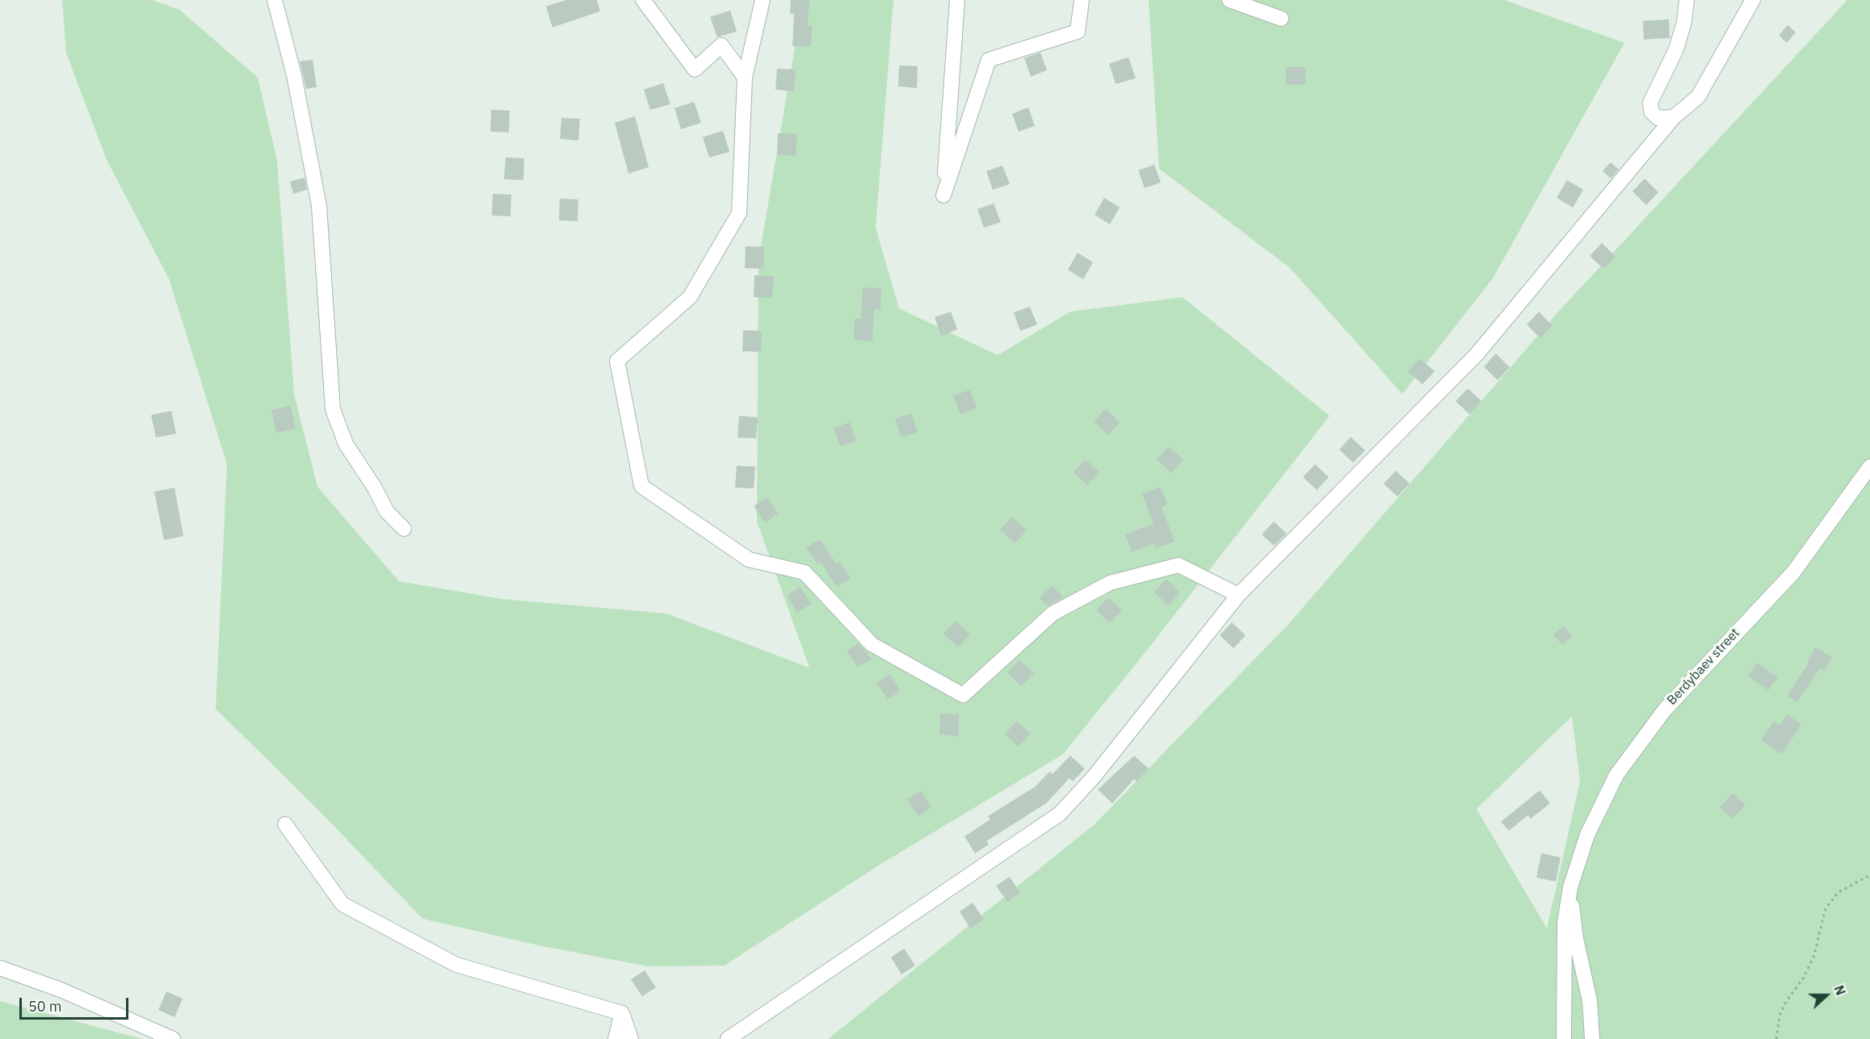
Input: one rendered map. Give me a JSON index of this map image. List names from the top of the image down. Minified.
{"streets":{"street":["Berdybaev street"]},"scale_bar":"50 m","north":"right"}
